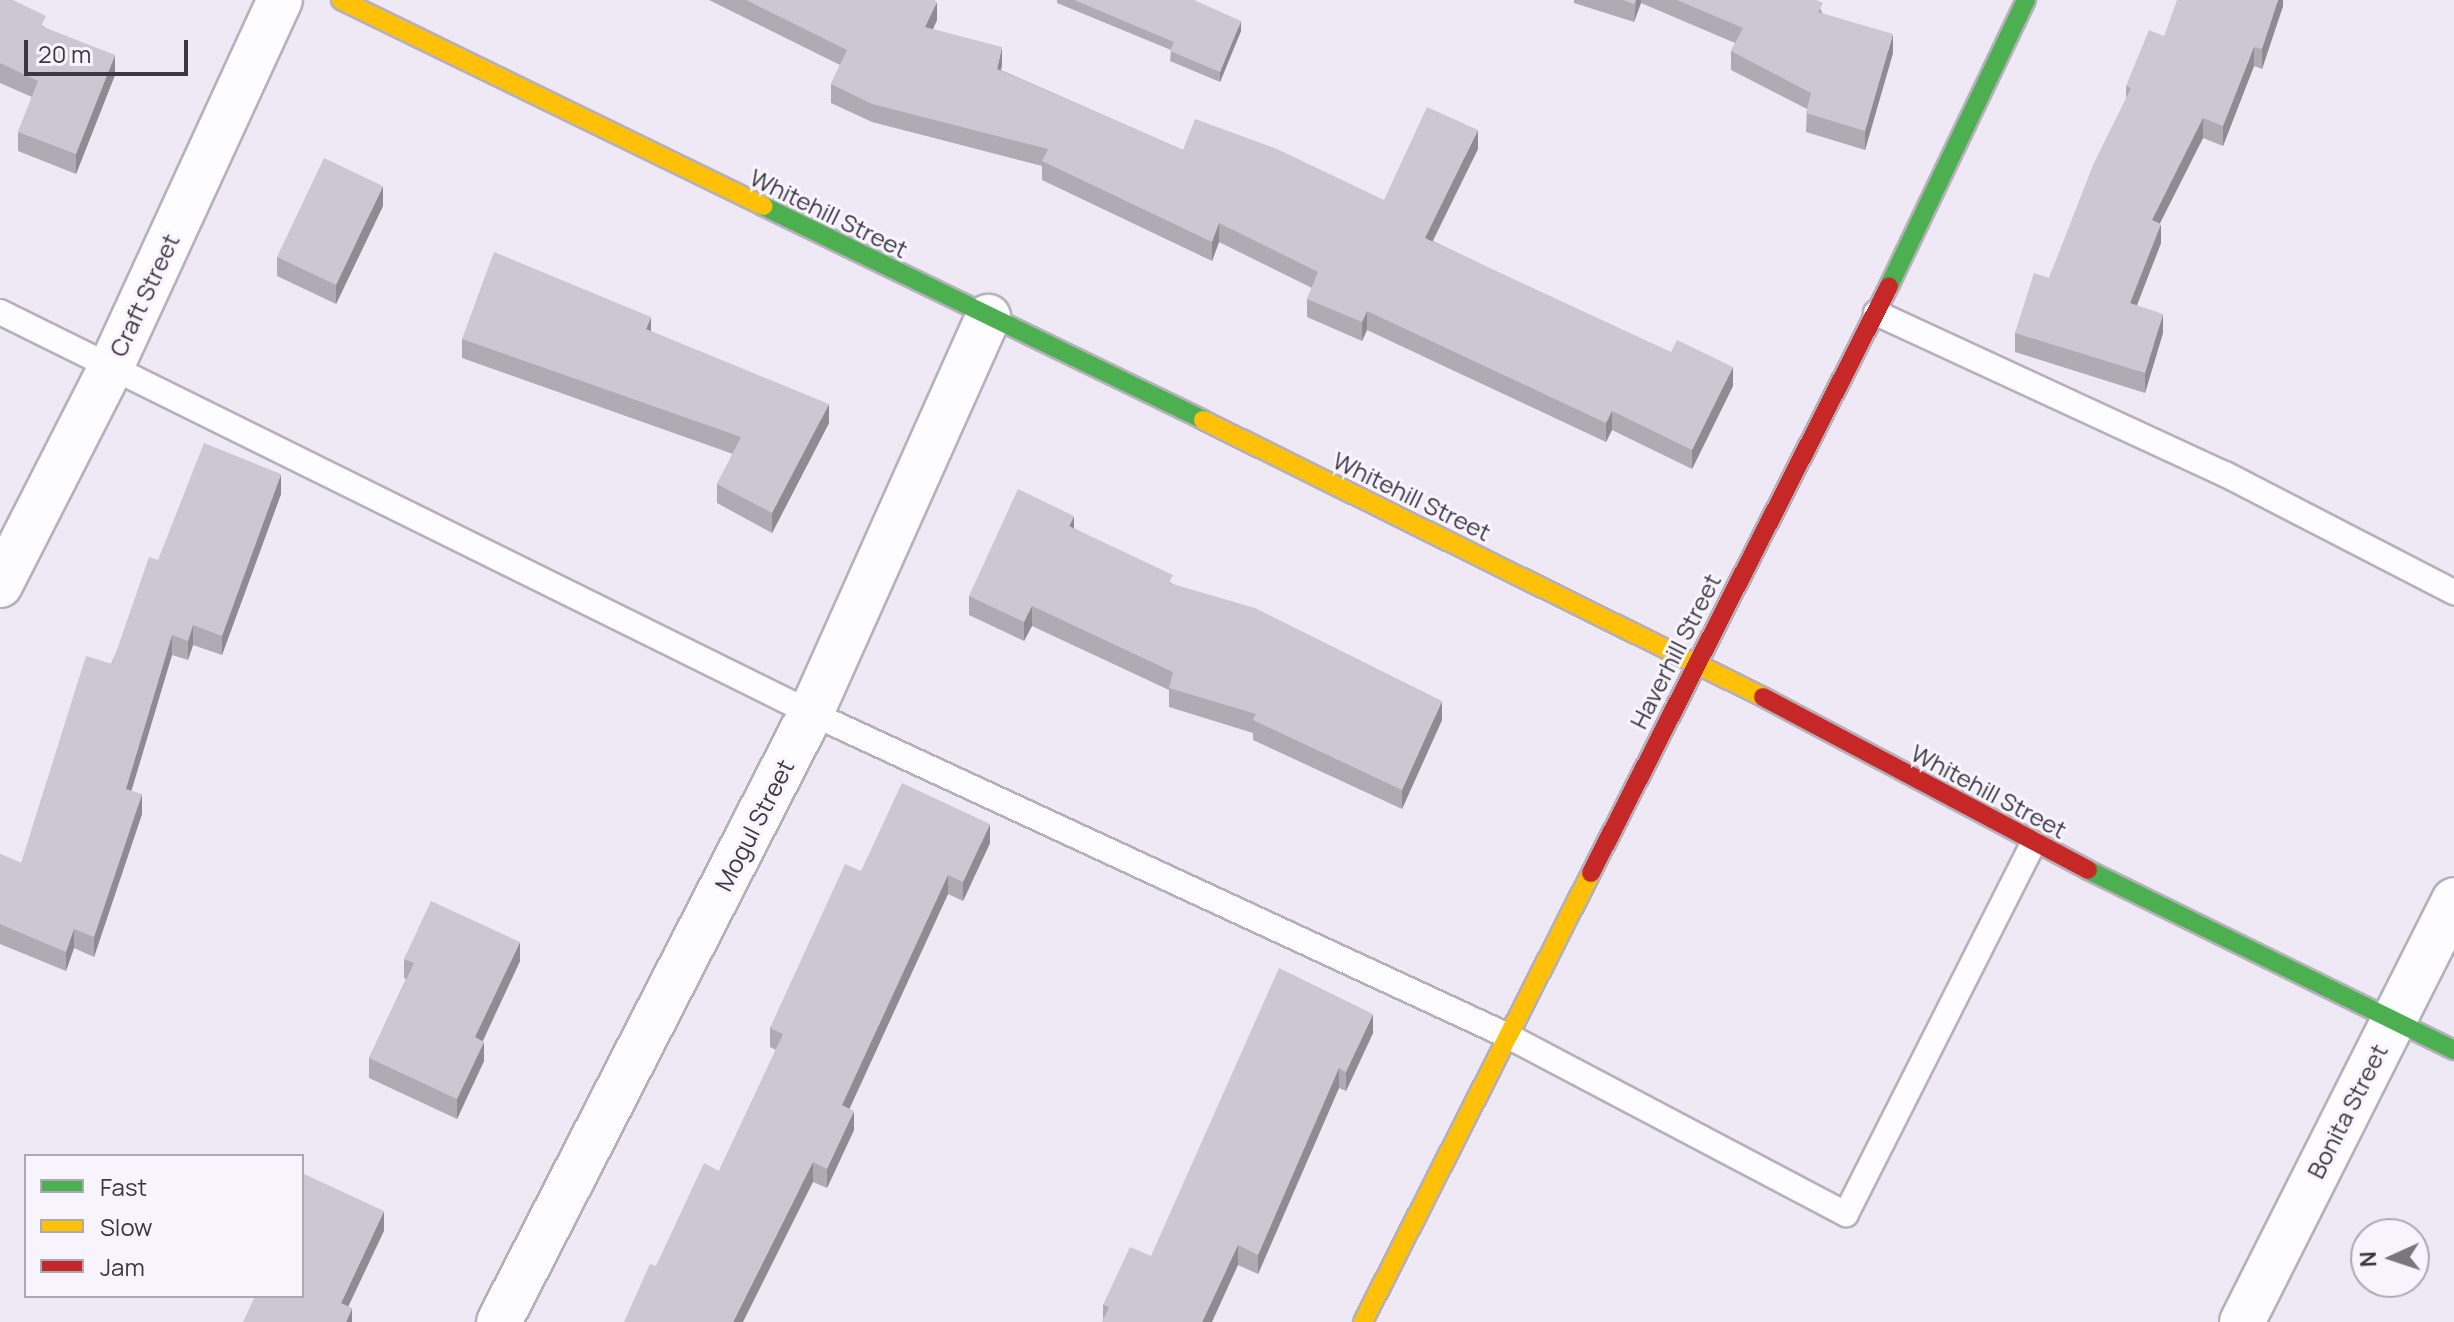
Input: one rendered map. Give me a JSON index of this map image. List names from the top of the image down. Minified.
{"streets":{"street":["Whitehill Street","Craft Street","Haverhill Street","Mogul Street","Bonita Street"]},"crossings":[["Whitehill Street","Haverhill Street"],["Whitehill Street","Mogul Street"],["Whitehill Street","Bonita Street"]],"legend":["Fast","Slow","Jam"],"scale_bar":"20 m","north":"left"}
